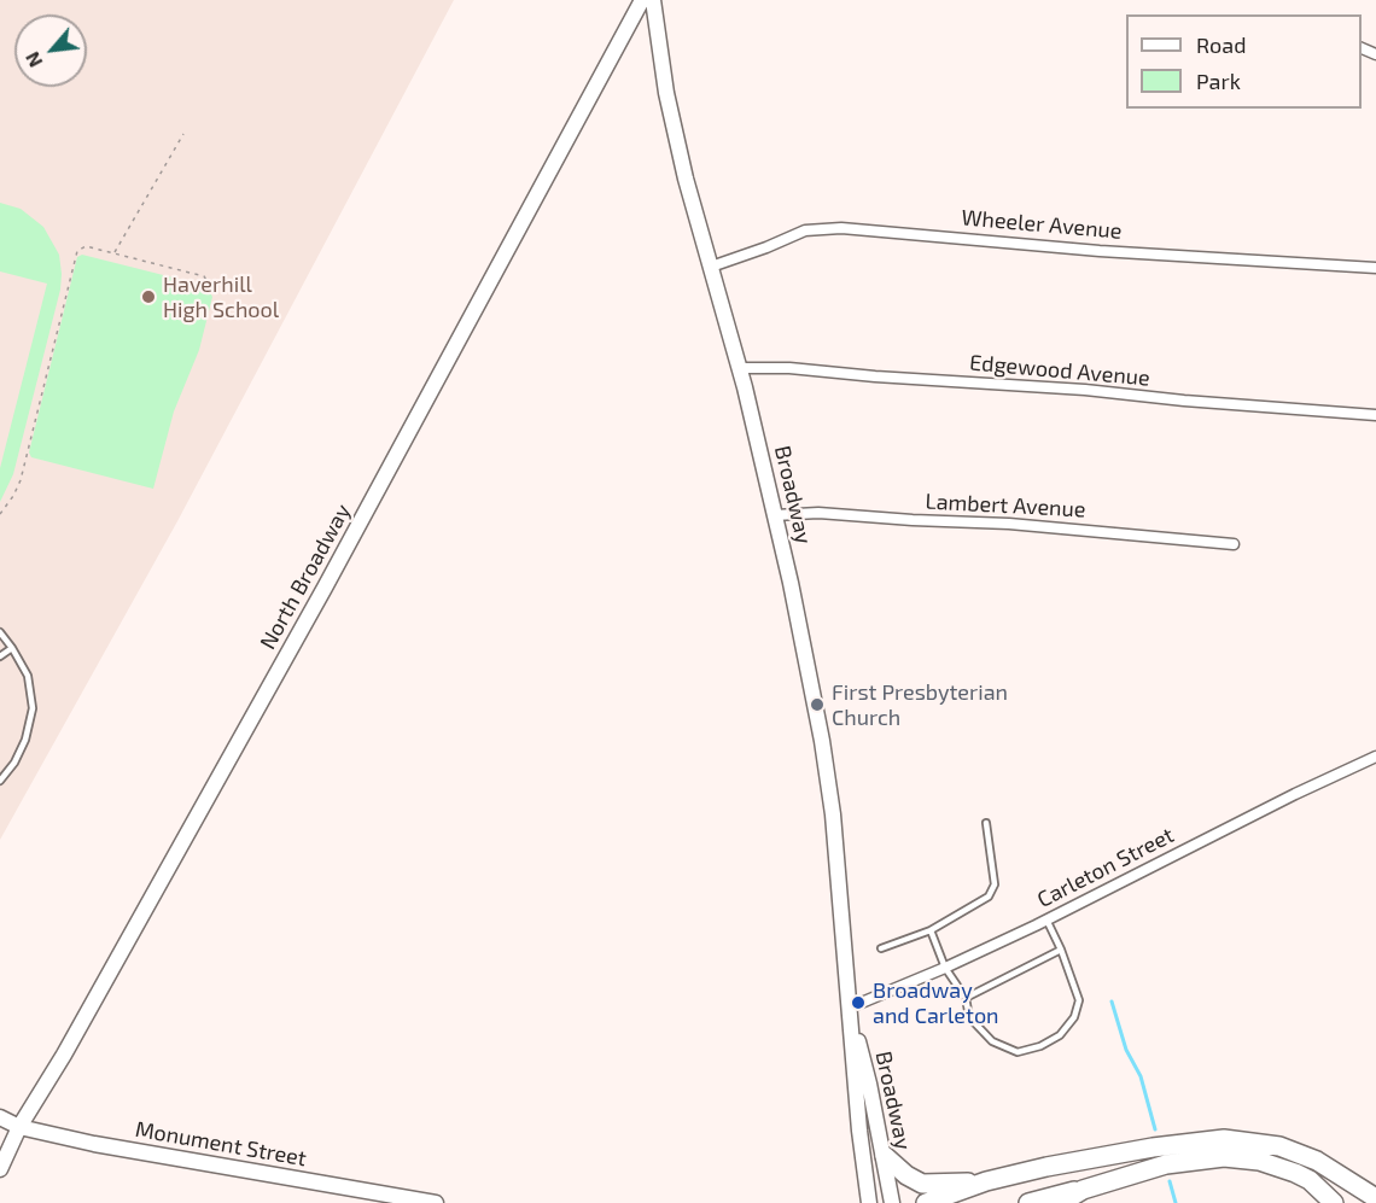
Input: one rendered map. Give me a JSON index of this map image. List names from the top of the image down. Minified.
{"streets":{"main road":["Broadway","North Broadway","Monument Street"],"street":["Wheeler Avenue","Edgewood Avenue","Lambert Avenue","Carleton Street"]},"crossings":[["Wheeler Avenue","Broadway"],["Edgewood Avenue","Broadway"],["Broadway","Lambert Avenue"],["Broadway","Carleton Street"],["North Broadway","Monument Street"]],"places":["Haverhill High School","First Presbyterian Church","Broadway and Carleton"],"legend":["Road","Park"],"north":"bottom left"}
